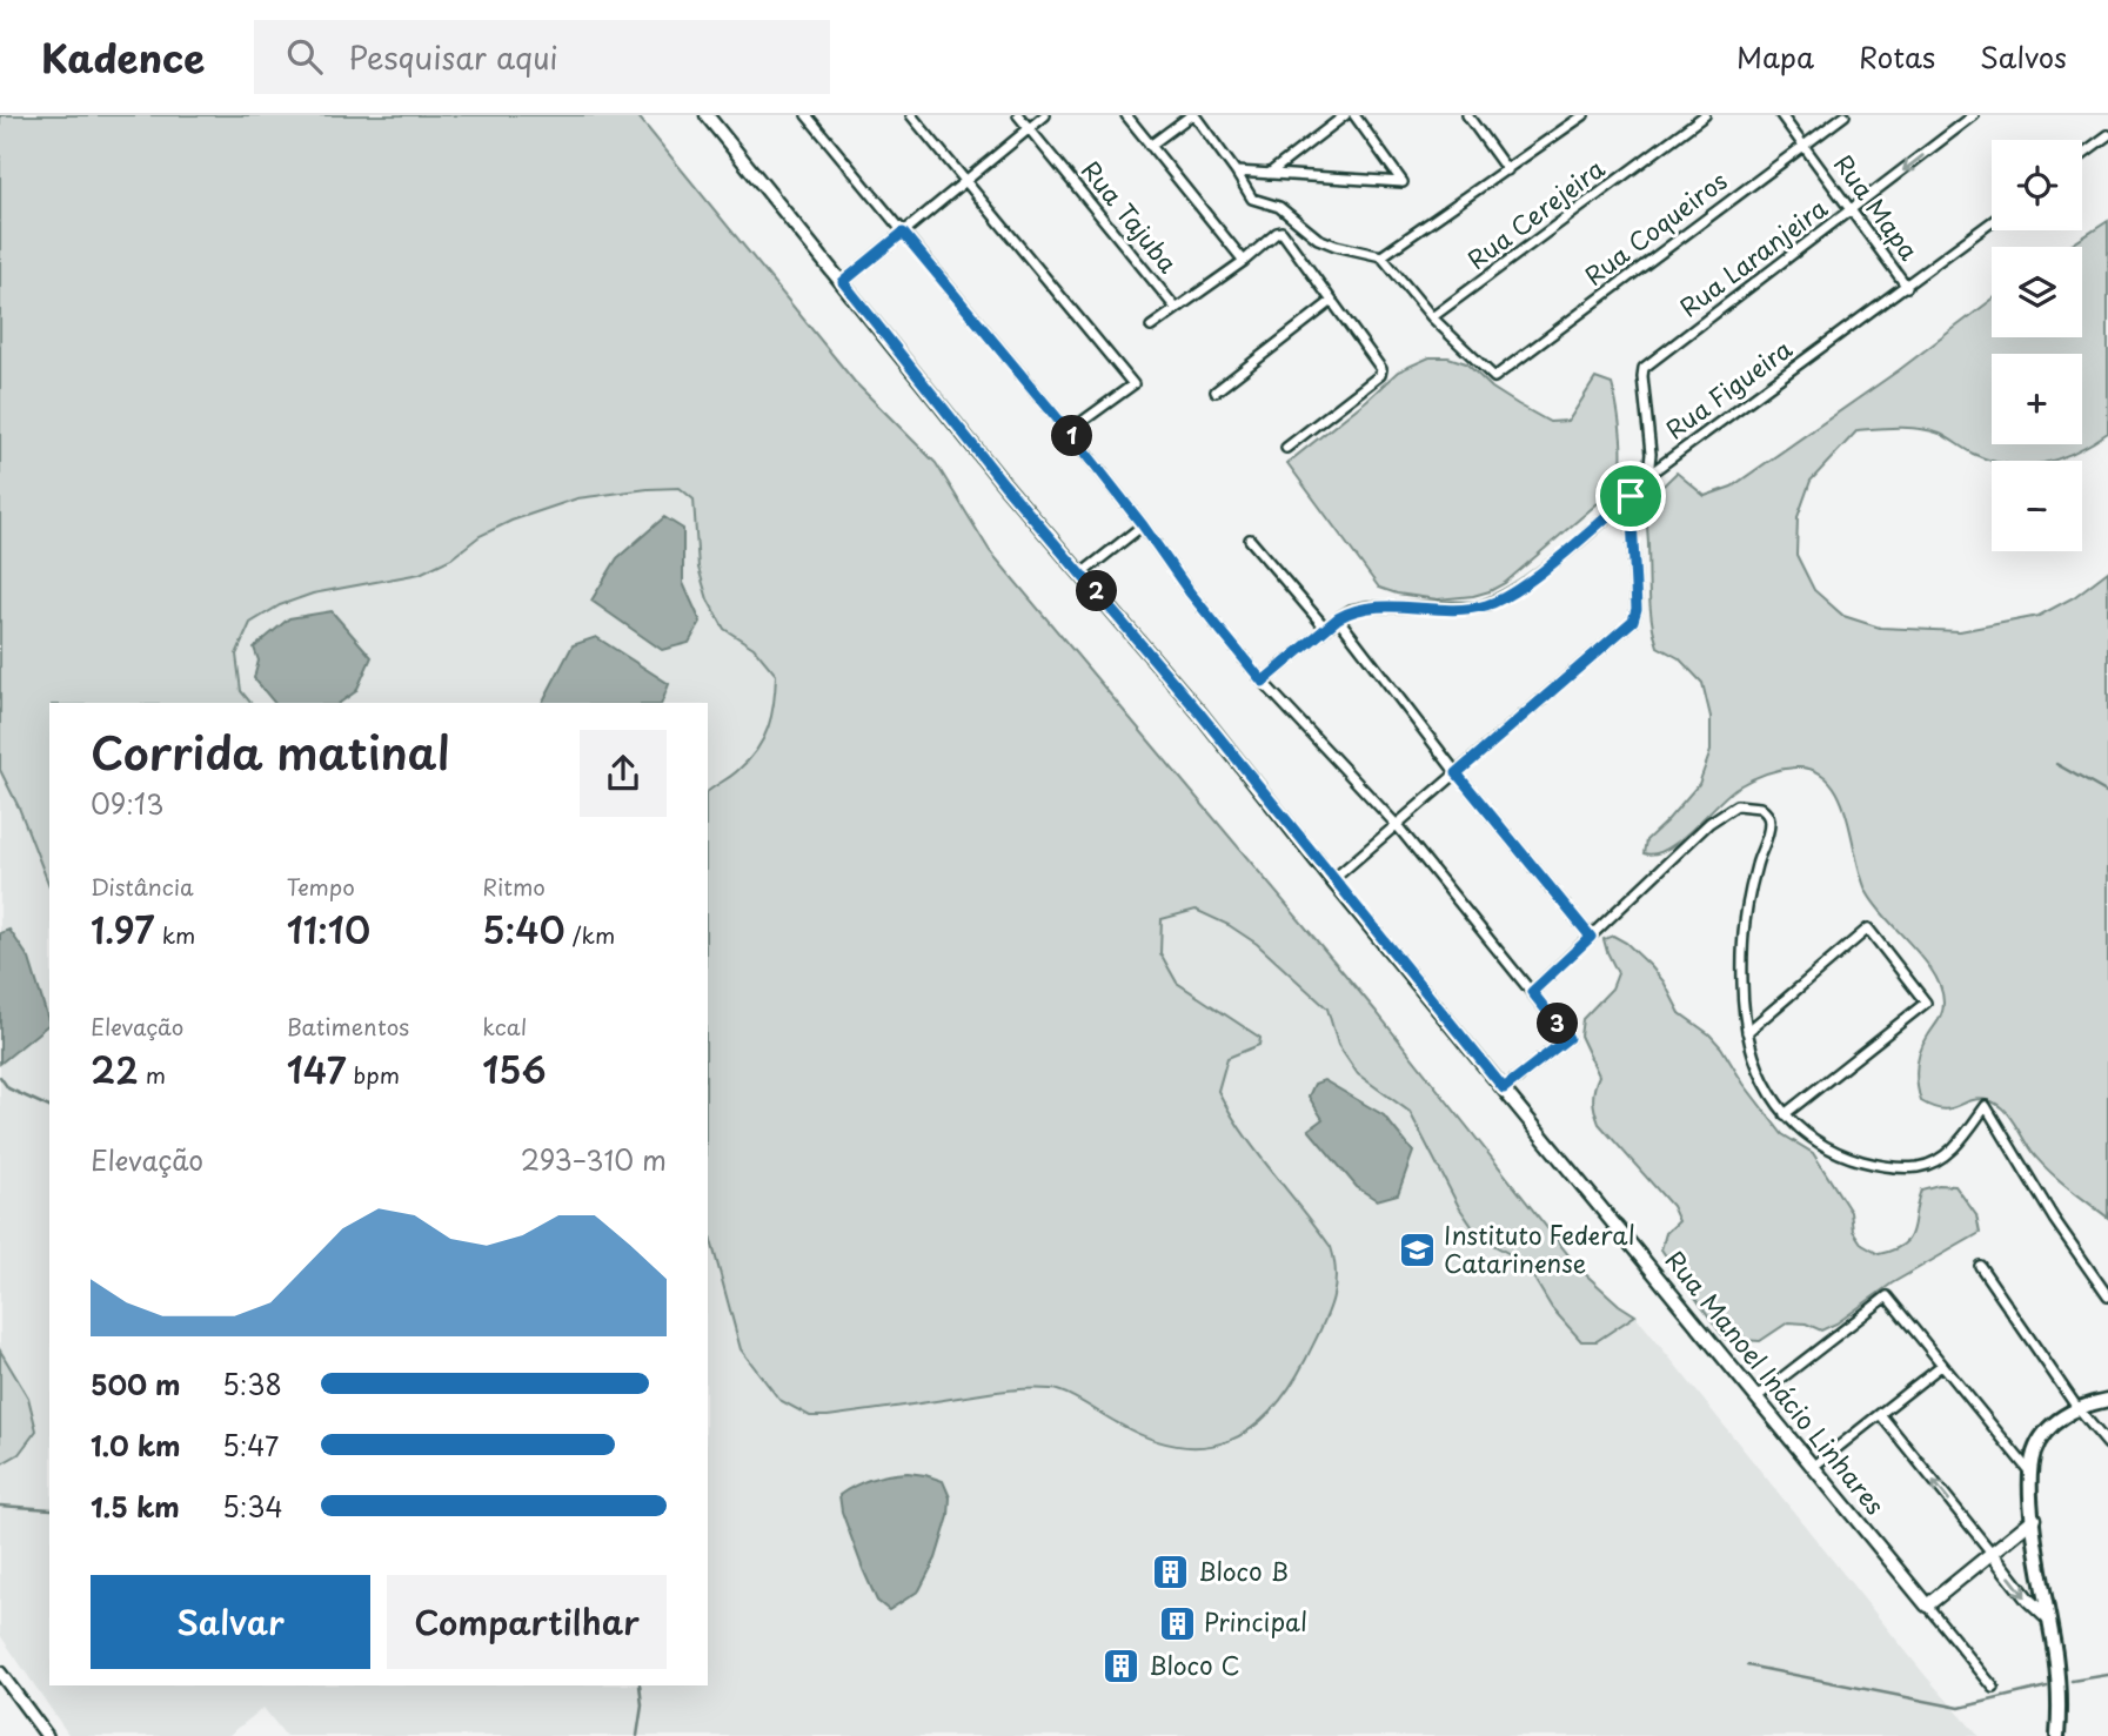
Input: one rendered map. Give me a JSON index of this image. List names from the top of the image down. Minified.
{"streets":{"main road":["Rua Manoel Inácio Linhares"],"street":["Rua Mapa","Rua Cerejeira","Rua Tajuba","Rua Coqueiros","Rua Laranjeira","Rua Figueira"]},"crossings":[["Rua Mapa","Rua Coqueiros"],["Rua Mapa","Rua Laranjeira"],["Rua Mapa","Rua Figueira"],["Rua Cerejeira","Rua Coqueiros"],["Rua Laranjeira","Rua Figueira"]],"places":{"school or university":["Instituto Federal Catarinense"],"building":["Bloco B","Principal","Bloco C"]},"page":{"header":"Kadence","search":"Pesquisar aqui","nav":["Mapa","Rotas","Salvos"],"map_buttons":["+","−"],"pins":["1","2","3"],"heading":["Corrida matinal","09:13"],"stats":[["Distância","1.97 km"],["Tempo","11:10"],["Ritmo","5:40 /km"],["Elevação","22 m"],["Batimentos","147 bpm"],["kcal","156"]],"chart":["Elevação","293–310 m"],"list":[{"name":"500 m","note":"5:38"},{"name":"1.0 km","note":"5:47"},{"name":"1.5 km","note":"5:34"}],"buttons":["Salvar","Compartilhar"]}}
